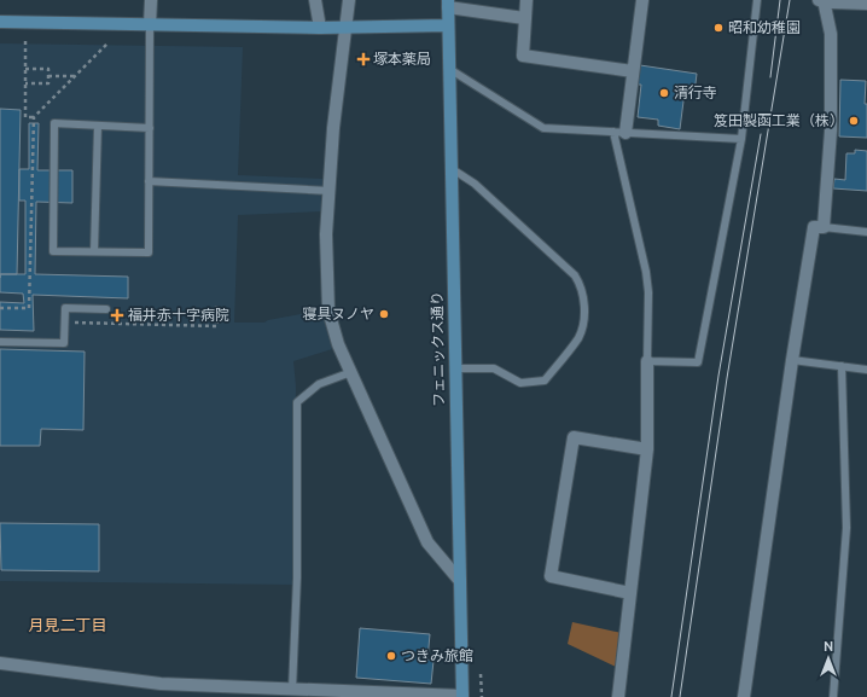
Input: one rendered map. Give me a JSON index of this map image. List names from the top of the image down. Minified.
{"streets":{"main road":["フェニックス通り"]},"districts":["月見二丁目"],"places":{"other":["昭和幼稚園","清行寺","笈田製函工業（株）","寝具ヌノヤ","つきみ旅館"],"health":["塚本薬局","福井赤十字病院"]},"north":"top"}
